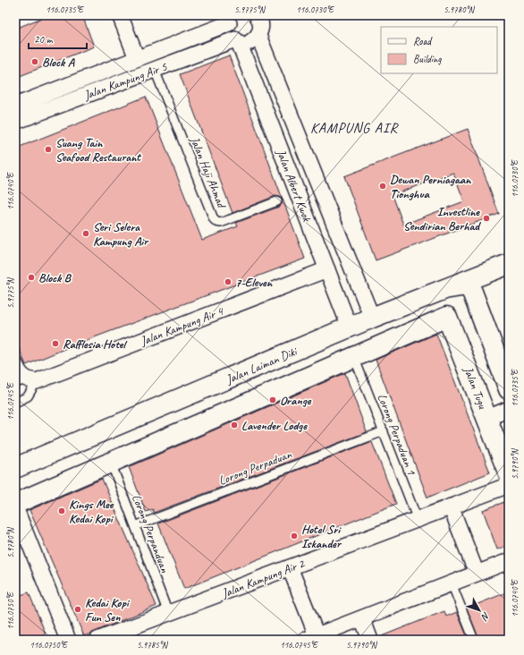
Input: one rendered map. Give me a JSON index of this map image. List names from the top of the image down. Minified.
{"streets":{"street":["Jalan Kampung Air 5","Jalan Albert Kwok","Jalan Kampung Air 4","Jalan Laiman Diki","Jalan Tugu","Jalan Kampung Air 2"],"lane":["Jalan Haji Ahmad","Lorong Perpaduan 1","Lorong Perpaduan","Lorong Perpanduan"]},"crossings":[["Jalan Kampung Air 5","Jalan Haji Ahmad"],["Jalan Kampung Air 5","Jalan Albert Kwok"],["Jalan Albert Kwok","Jalan Kampung Air 4"],["Jalan Albert Kwok","Jalan Laiman Diki"],["Jalan Tugu","Lorong Perpaduan 1"],["Lorong Perpaduan 1","Lorong Perpaduan"],["Lorong Perpaduan 1","Jalan Kampung Air 2"],["Lorong Perpaduan","Lorong Perpanduan"],["Lorong Perpanduan","Jalan Kampung Air 2"]],"districts":["KAMPUNG AIR"],"places":["Block A","Suang Tain Seafood Restaurant","Dewan Perniagaan Tionghua","Investline Sendirian Berhad","Seri Selera Kampung Air","Block B","7-Eleven","Rafflesia Hotel","Orange","Lavender Lodge","Kings Mee Kedai Kopi","Hotel Sri Iskander","Kedai Kopi Fun Sen"],"legend":["Road","Building"],"scale_bar":"20 m","north":"bottom right","coordinates":["116.0735°E","5.9775°N","116.0730°E","5.9780°N","116.0740°E","116.0745°E","5.9790°N","116.0750°E","5.9785°N"]}
